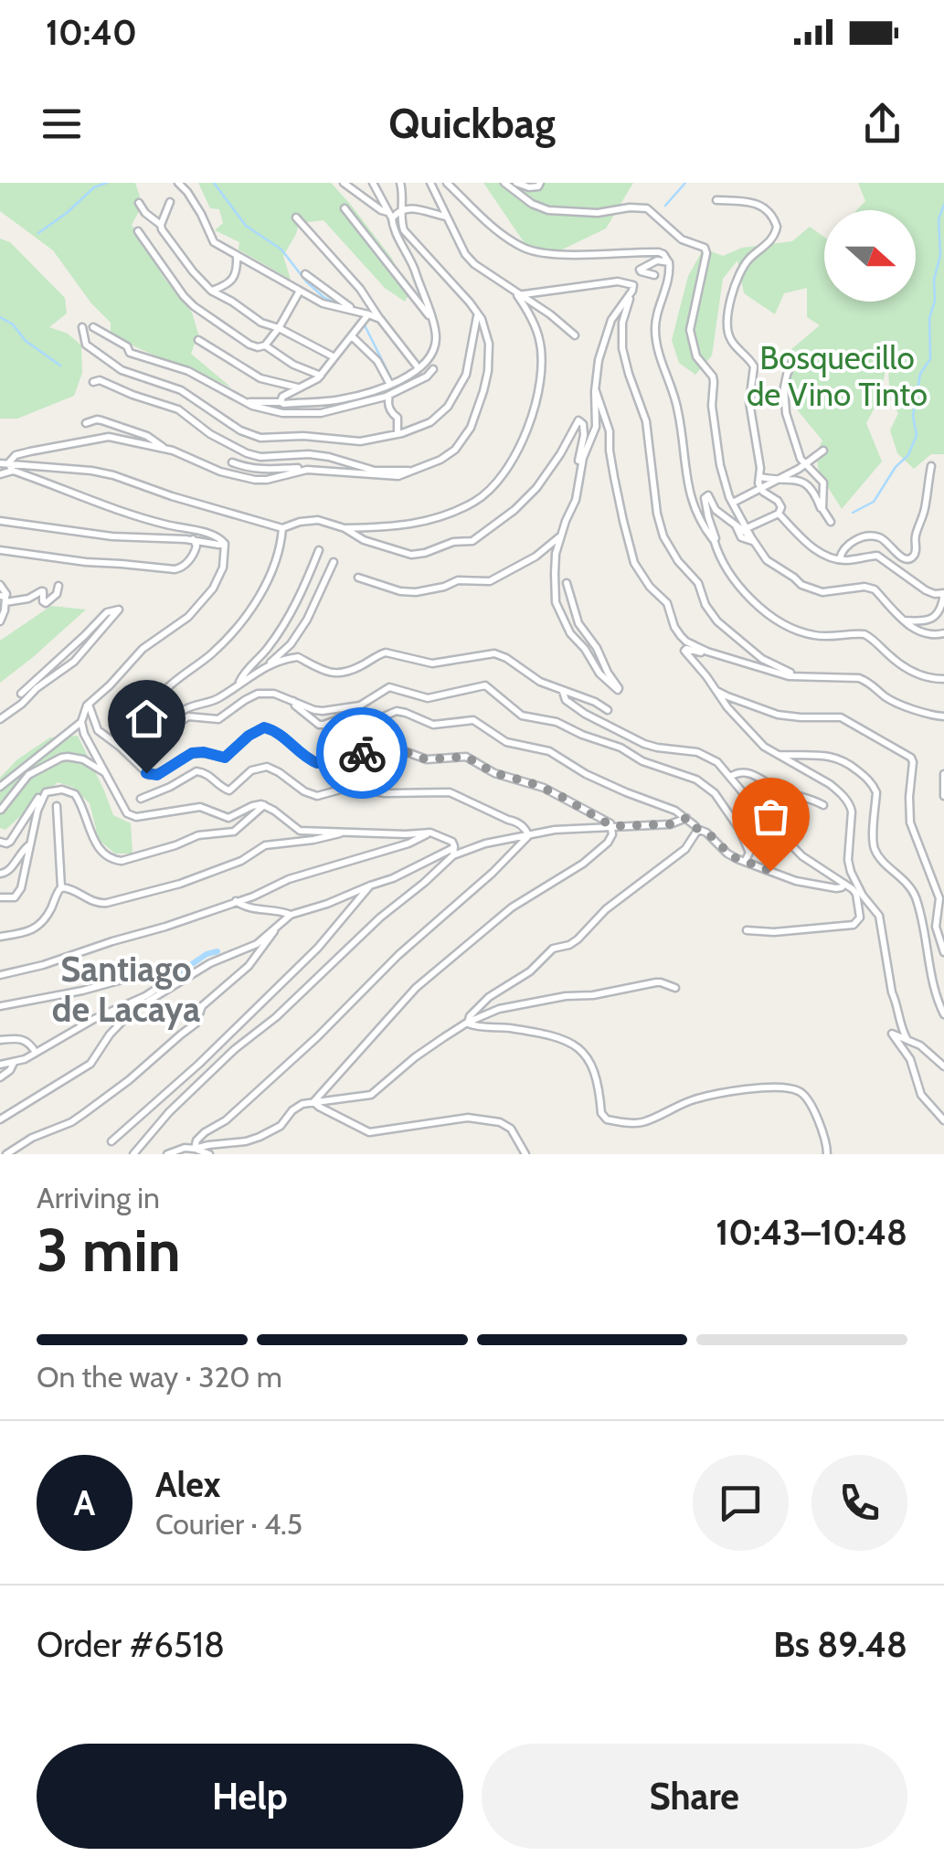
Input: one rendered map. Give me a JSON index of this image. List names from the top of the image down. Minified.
{"districts":["Santiago de Lacaya"],"parks":["Bosquecillo de Vino Tinto"],"north":"right","page":{"status":"10:40","header":"Quickbag","heading":["3 min","Arriving in","10:43–10:48"],"panel":["Alex","Courier · 4.5","Order #6518","Bs 89.48"],"bar":"On the way · 320 m","round":"A","buttons":["Help","Share"]}}
